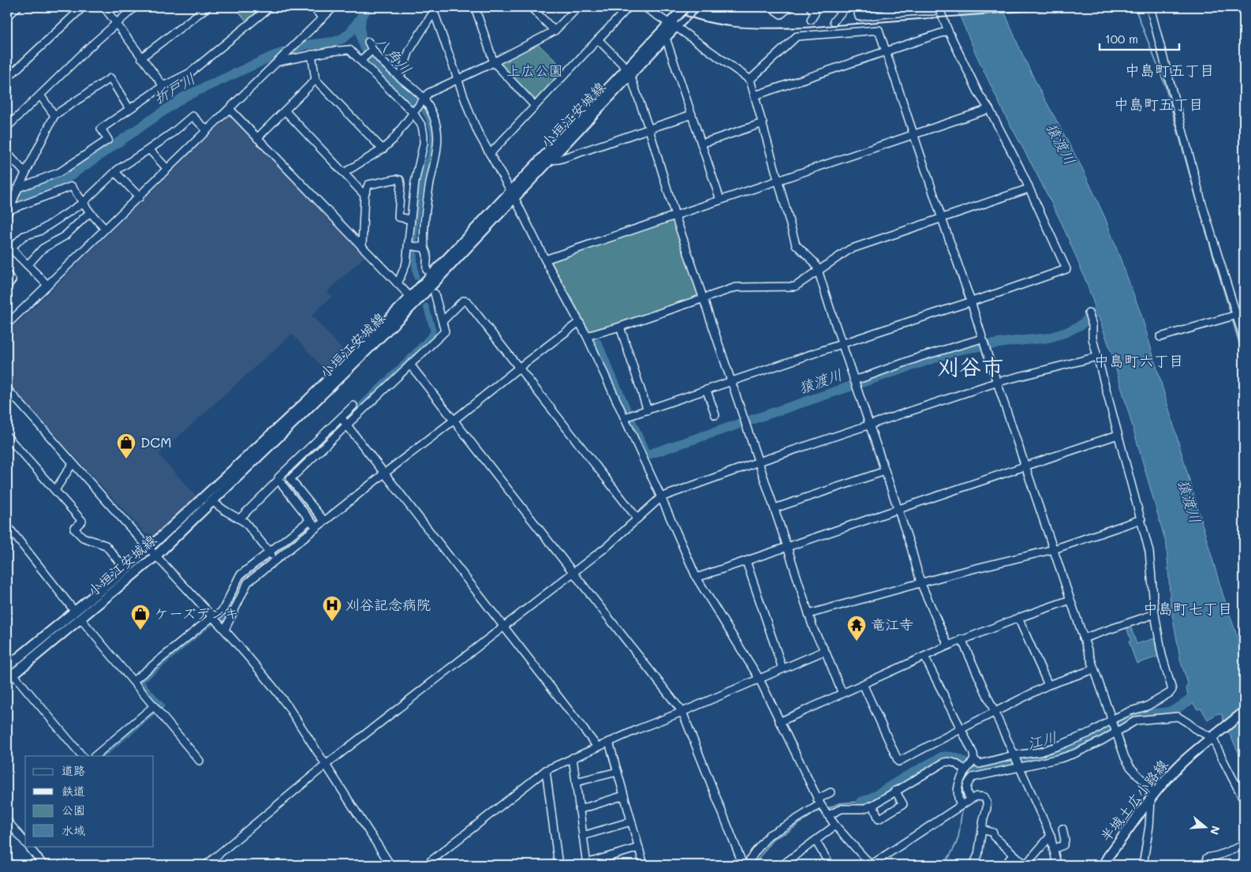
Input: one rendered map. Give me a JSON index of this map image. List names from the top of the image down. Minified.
{"streets":{"main road":["小垣江安城線","半城土広小路線"]},"districts":["中島町五丁目","中島町五丁目","中島町六丁目","刈谷市","中島町七丁目"],"water":["八角川","折戸川","猿渡川","江川"],"parks":["上広公園"],"places":{"shop":["DCM","ケーズデンキ"],"hospital":["刈谷記念病院"],"temple":["竜江寺"]},"legend":["道路","鉄道","公園","水域"],"scale_bar":"100 m","north":"right"}
